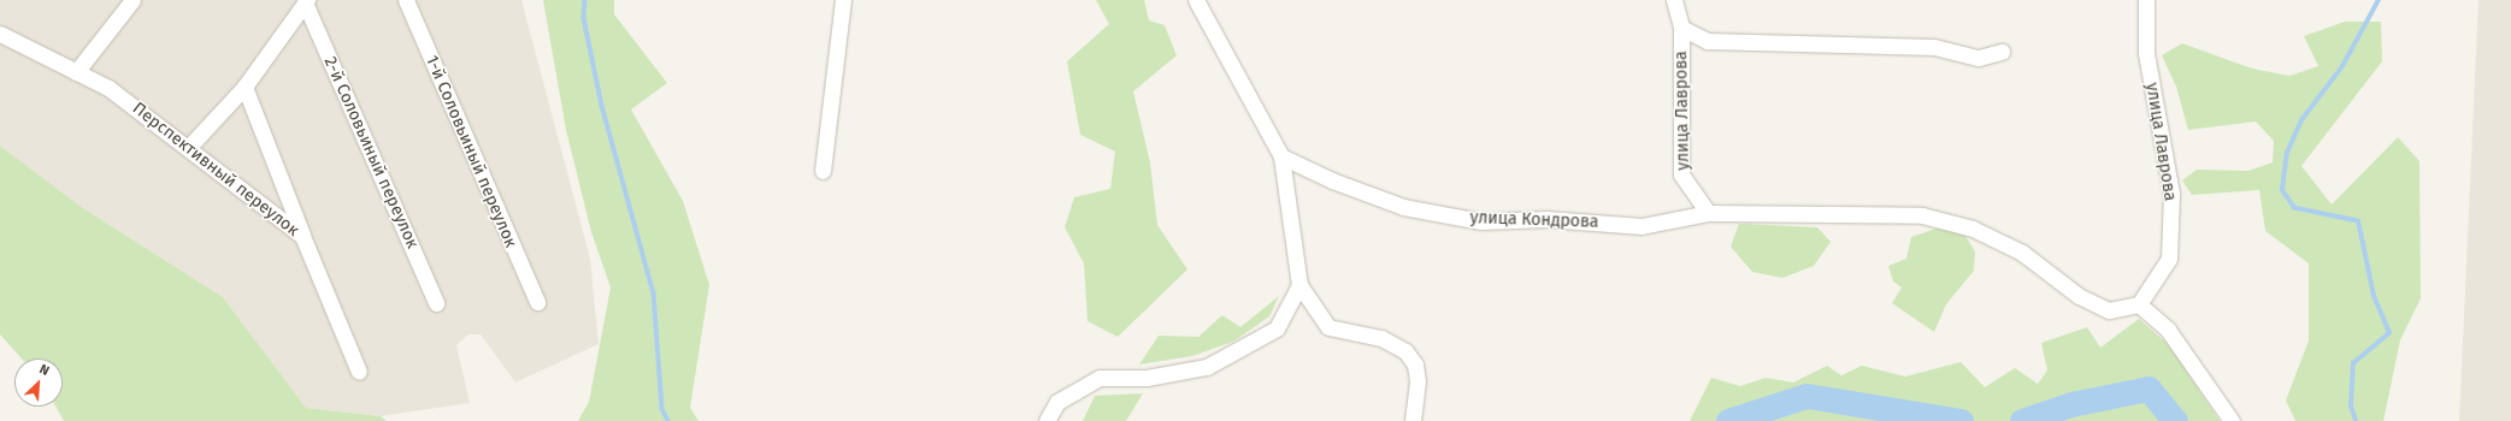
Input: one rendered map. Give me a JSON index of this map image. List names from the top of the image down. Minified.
{"streets":{"street":["улица Лаврова","1-й Соловьиный переулок","2-й Соловьиный переулок","Перспективный переулок","улица Кондрова"]},"crossings":[["улица Лаврова","улица Кондрова"]],"north":"top right"}
